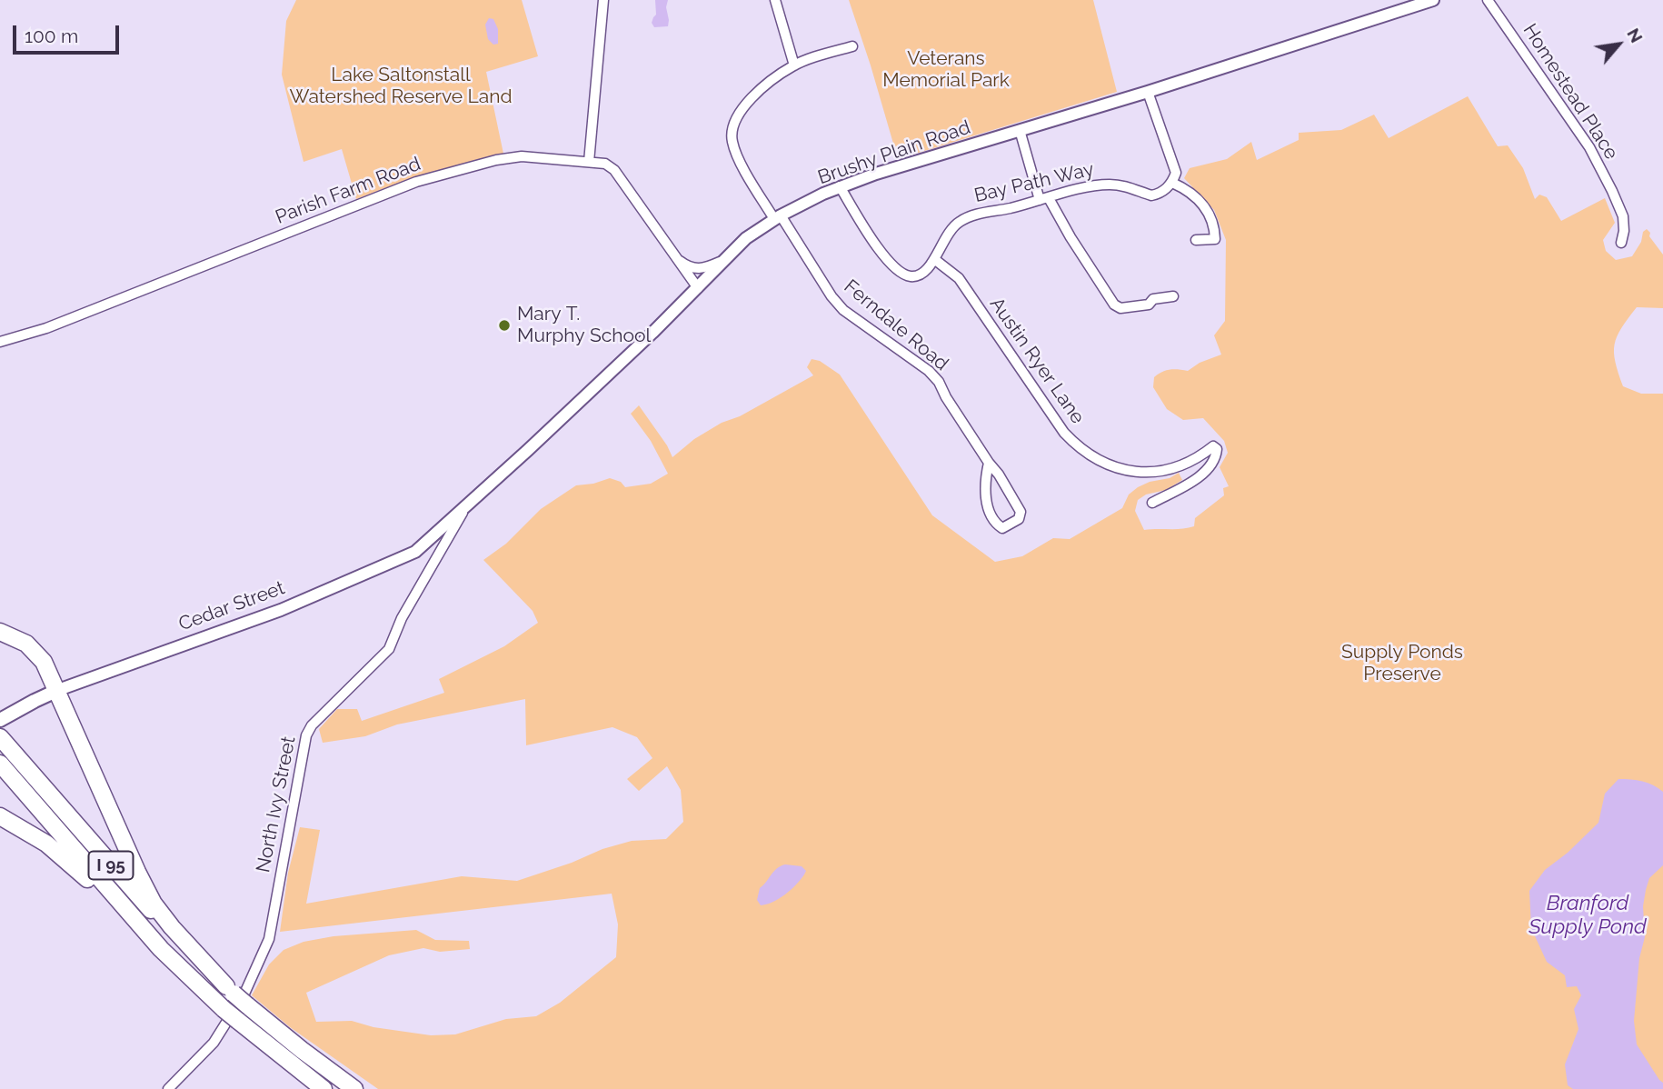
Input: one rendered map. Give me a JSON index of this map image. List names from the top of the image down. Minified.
{"streets":{"highway":["I 95"],"main road":["Brushy Plain Road","Cedar Street"],"street":["Homestead Place","Bay Path Way","Parish Farm Road","Ferndale Road","Austin Ryer Lane","North Ivy Street"]},"crossings":[["Brushy Plain Road","Bay Path Way"],["Brushy Plain Road","Parish Farm Road"],["Brushy Plain Road","Ferndale Road"],["Brushy Plain Road","Cedar Street"],["Brushy Plain Road","North Ivy Street"],["Bay Path Way","Austin Ryer Lane"],["Cedar Street","North Ivy Street"]],"water":["Branford Supply Pond"],"parks":["Veterans Memorial Park","Lake Saltonstall Watershed Reserve Land","Supply Ponds Preserve"],"places":["Mary T. Murphy School"],"scale_bar":"100 m","north":"top right"}
